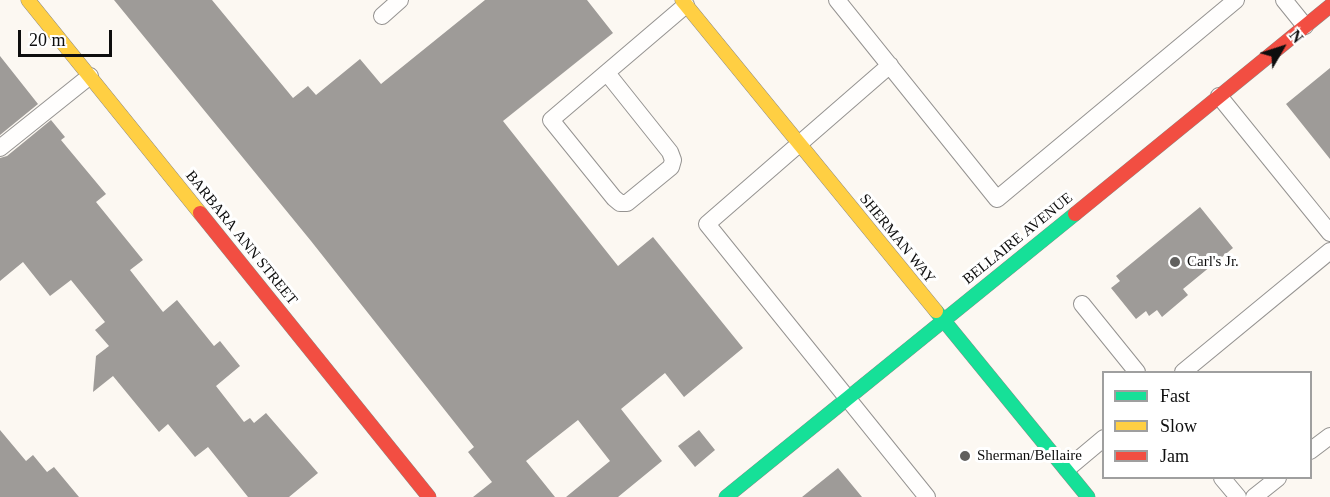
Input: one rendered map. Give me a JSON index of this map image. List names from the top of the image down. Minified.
{"streets":{"street":["BARBARA ANN STREET","SHERMAN WAY","BELLAIRE AVENUE"]},"crossings":[["SHERMAN WAY","BELLAIRE AVENUE"]],"places":["Carl's Jr.","Sherman/Bellaire"],"legend":["Fast","Slow","Jam"],"scale_bar":"20 m","north":"top right"}
